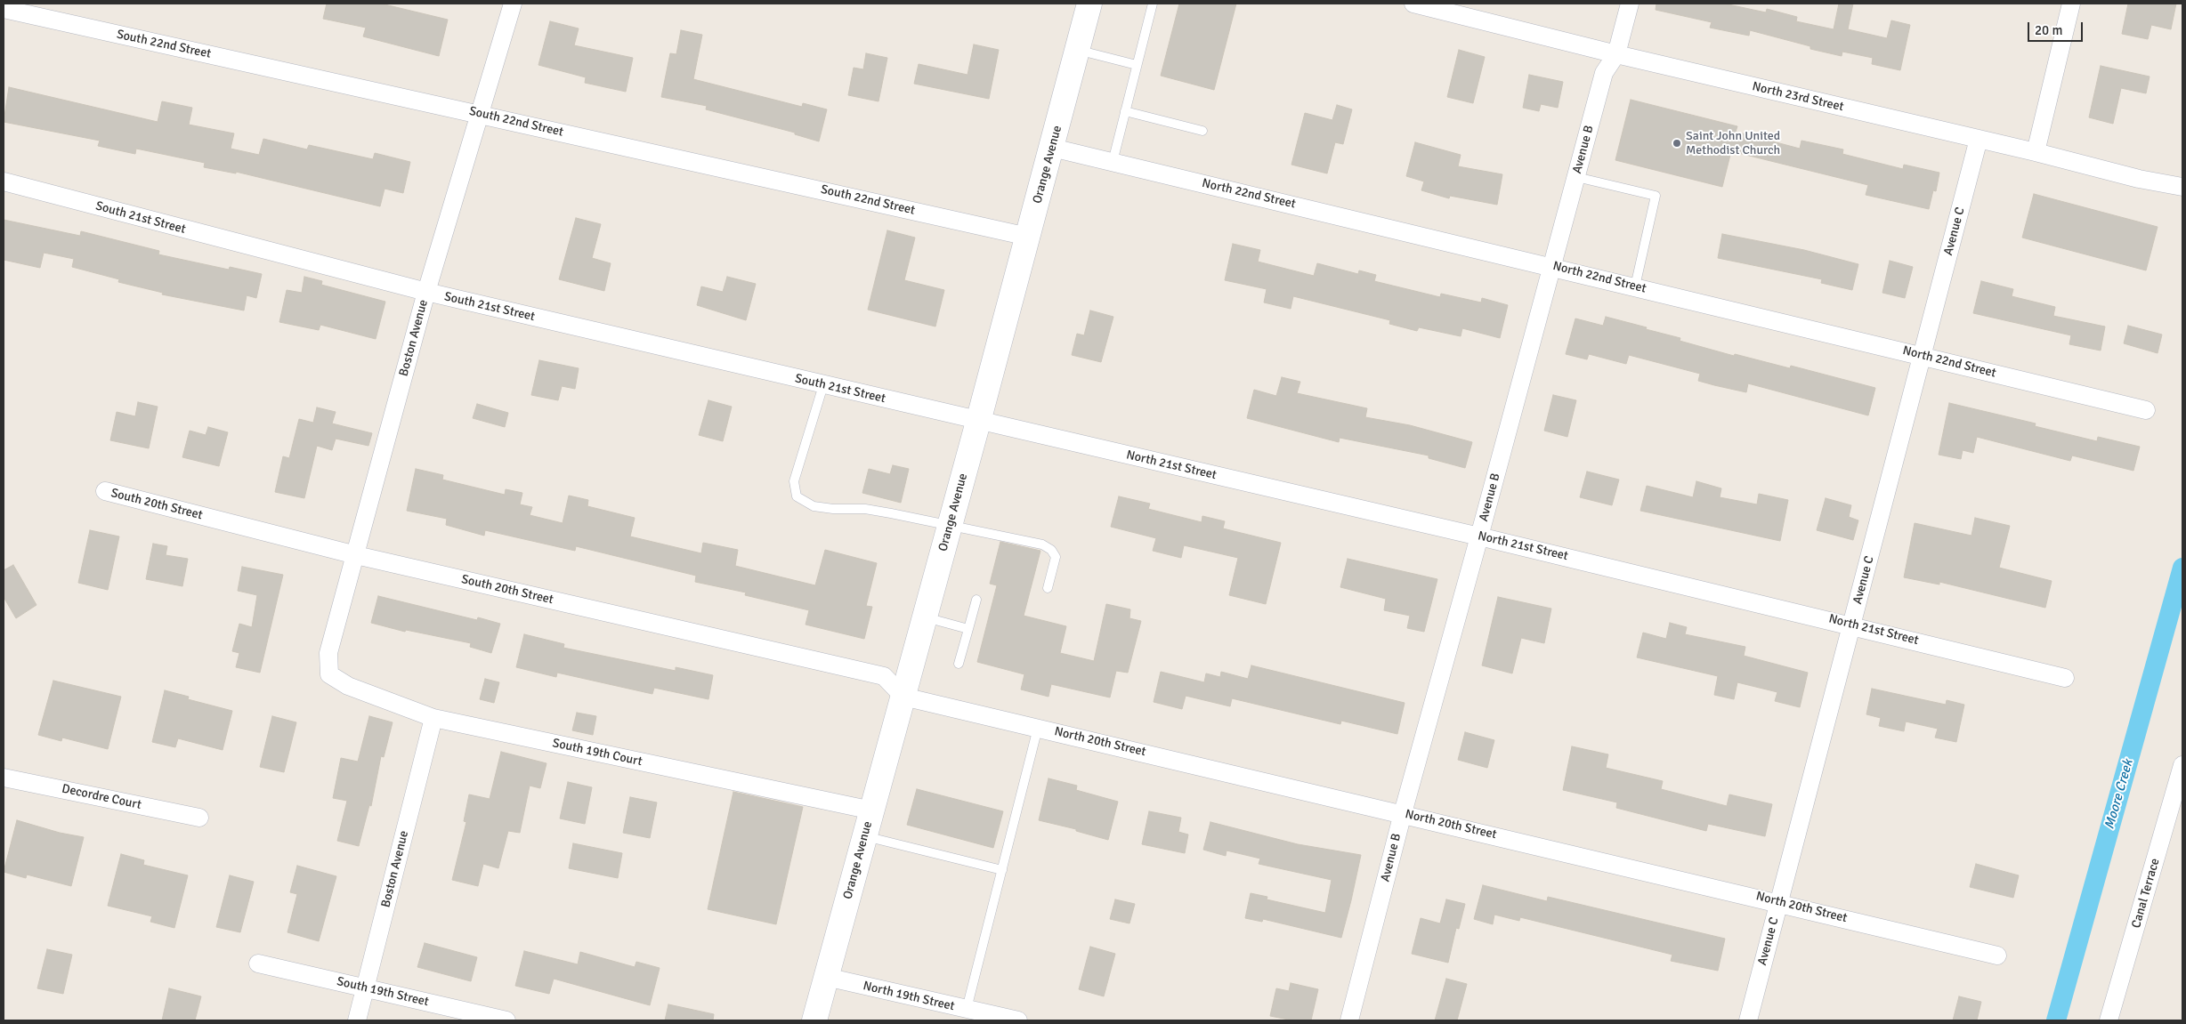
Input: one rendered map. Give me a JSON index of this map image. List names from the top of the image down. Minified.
{"streets":{"main road":["Orange Avenue"],"street":["South 22nd Street","North 23rd Street","Avenue B","North 22nd Street","South 21st Street","Avenue C","Boston Avenue","North 21st Street","South 20th Street","North 20th Street","South 19th Court","Decordre Court","Canal Terrace","South 19th Street","North 19th Street"]},"crossings":[["South 22nd Street","Orange Avenue"],["South 22nd Street","Boston Avenue"],["North 23rd Street","Avenue B"],["North 23rd Street","Avenue C"],["Avenue B","North 22nd Street"],["Avenue B","North 21st Street"],["Avenue B","North 20th Street"],["Orange Avenue","North 22nd Street"],["Orange Avenue","South 21st Street"],["Orange Avenue","North 21st Street"],["Orange Avenue","South 20th Street"],["Orange Avenue","North 20th Street"],["Orange Avenue","South 19th Court"],["Orange Avenue","North 19th Street"],["North 22nd Street","Avenue C"],["South 21st Street","Boston Avenue"],["South 21st Street","North 21st Street"],["Avenue C","North 21st Street"],["Avenue C","North 20th Street"],["Boston Avenue","South 20th Street"],["Boston Avenue","South 19th Court"],["Boston Avenue","South 19th Street"],["South 20th Street","North 20th Street"]],"water":["Moore Creek"],"places":["Saint John United Methodist Church"],"scale_bar":"20 m"}
